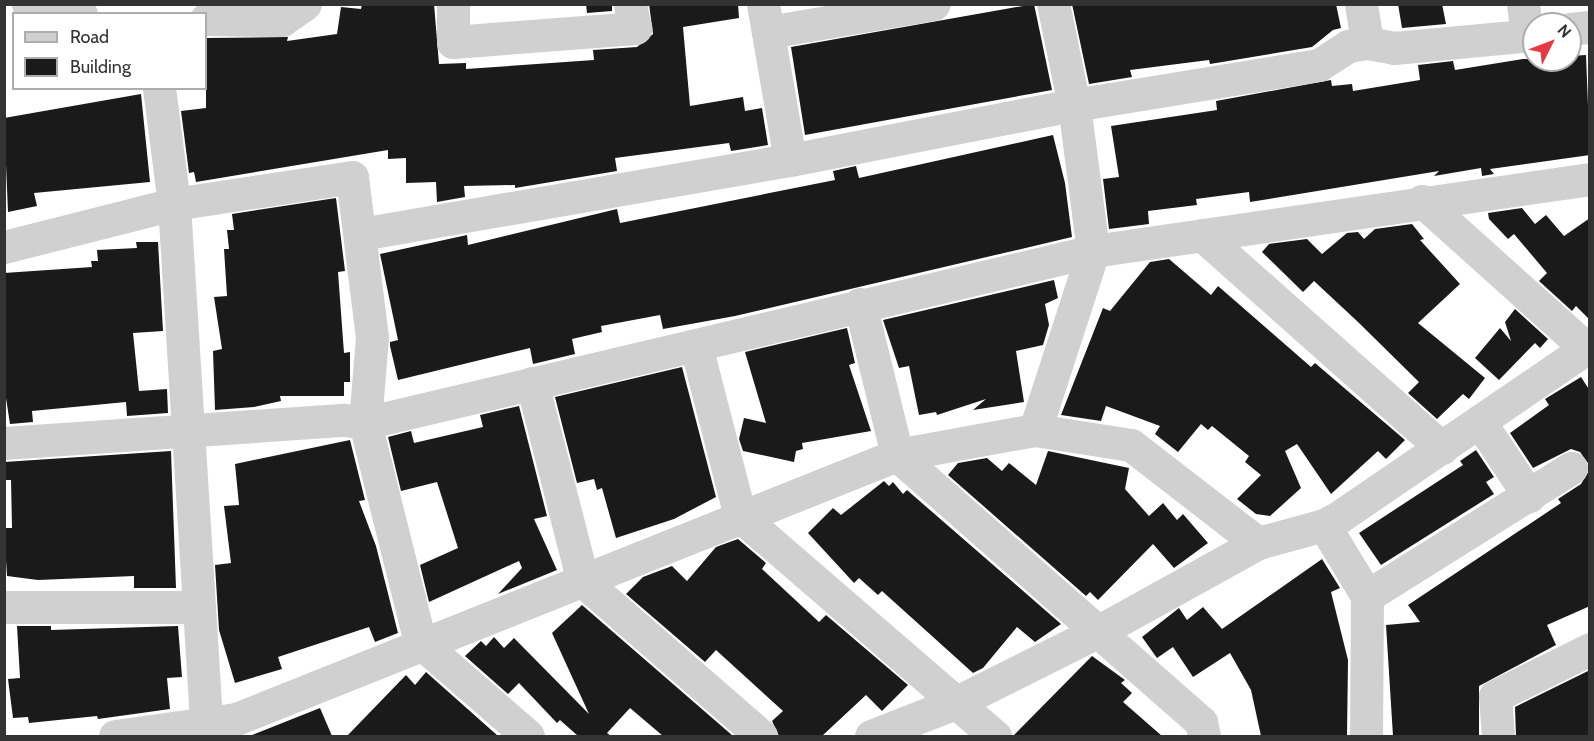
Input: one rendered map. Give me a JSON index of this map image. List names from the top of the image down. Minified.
{"legend":["Road","Building"],"north":"top right"}
